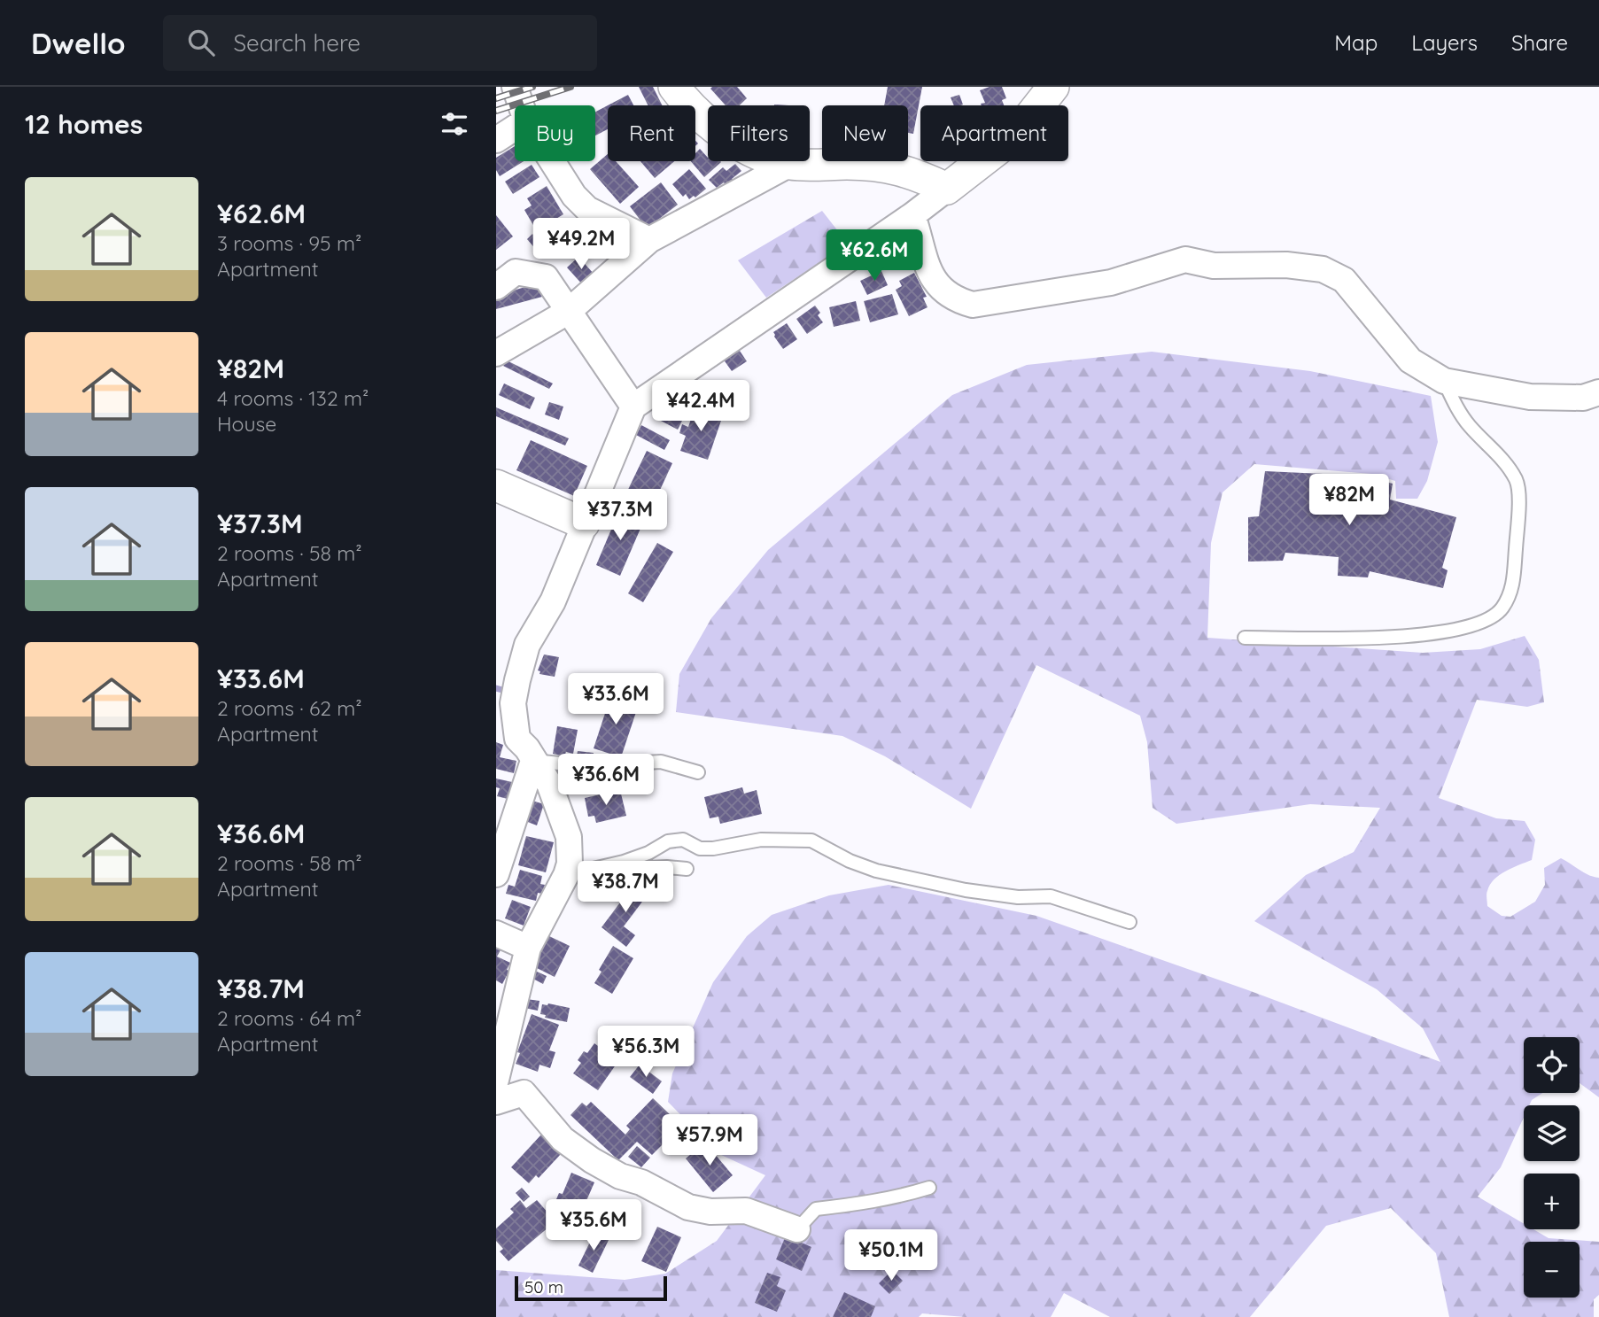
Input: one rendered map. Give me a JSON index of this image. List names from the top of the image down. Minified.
{"scale_bar":"50 m","page":{"header":"Dwello","search":"Search here","nav":["Map","Layers","Share"],"heading":"12 homes","chip":["Buy","Rent","Filters","New","Apartment"],"list":[{"name":"¥62.6M","note":"3 rooms · 95 m² · Apartment"},{"name":"¥82M","note":"4 rooms · 132 m² · House"},{"name":"¥37.3M","note":"2 rooms · 58 m² · Apartment"},{"name":"¥33.6M","note":"2 rooms · 62 m² · Apartment"},{"name":"¥36.6M","note":"2 rooms · 58 m² · Apartment"},{"name":"¥38.7M","note":"2 rooms · 64 m² · Apartment"}],"price":["¥49.2M","¥62.6M","¥42.4M","¥82M","¥37.3M","¥33.6M","¥36.6M","¥38.7M","¥56.3M","¥57.9M","¥35.6M","¥50.1M"],"map_buttons":["+","−"],"scale":"50 m"}}
